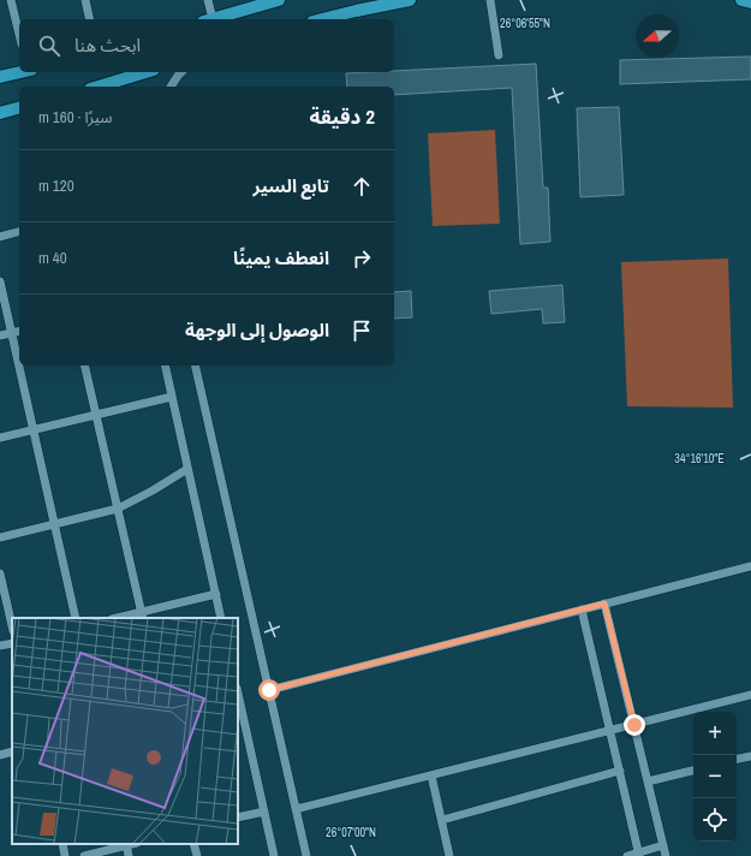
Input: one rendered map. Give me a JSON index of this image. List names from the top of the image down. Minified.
{"north":"left","page":{"search":"ابحث هنا","heading":["2 دقيقة","سيرًا · 160 m"],"list":[["تابع السير","120 m"],["انعطف يمينًا","40 m"],"الوصول إلى الوجهة"],"map_buttons":["+","−"]},"coordinates":["26°06'55\"N","34°16'10\"E","26°07'00\"N"]}
